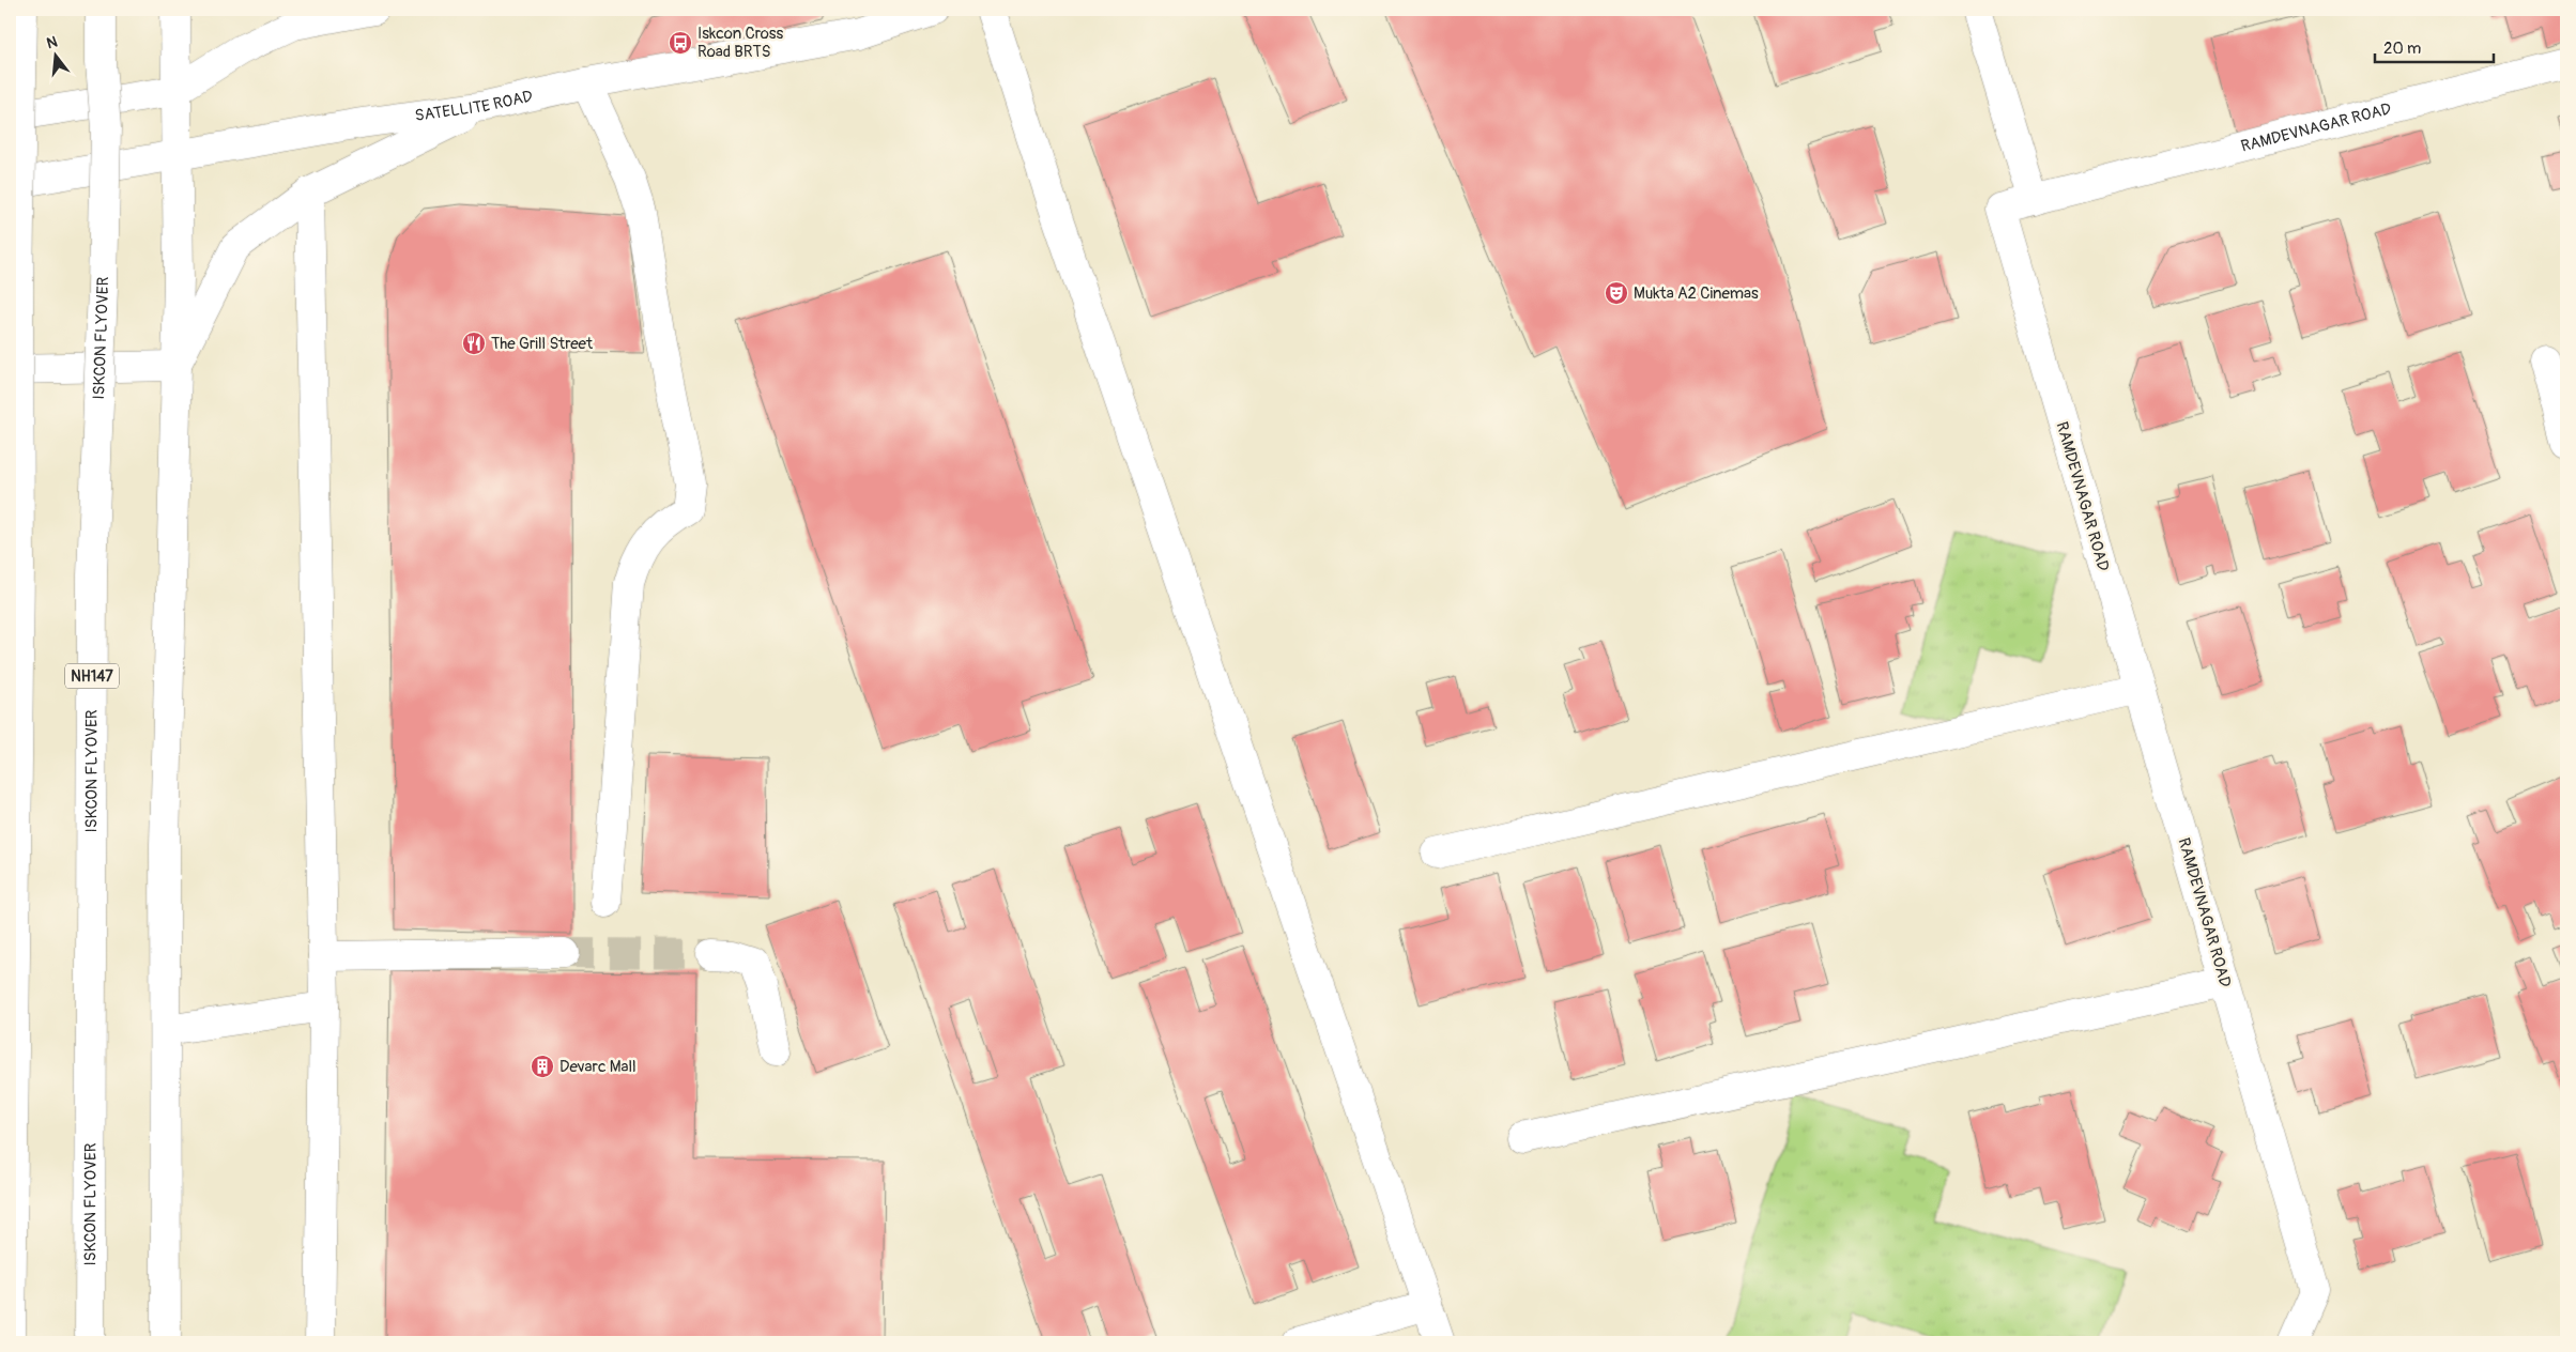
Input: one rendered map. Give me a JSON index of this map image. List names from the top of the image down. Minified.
{"streets":{"main road":["SATELLITE ROAD","RAMDEVNAGAR ROAD","ISKCON FLYOVER","NH147"]},"places":{"bus stop":["Iskcon Cross Road BRTS"],"theatre":["Mukta A2 Cinemas"],"restaurant":["The Grill Street"],"building":["Devarc Mall"]},"scale_bar":"20 m","north":"top"}
